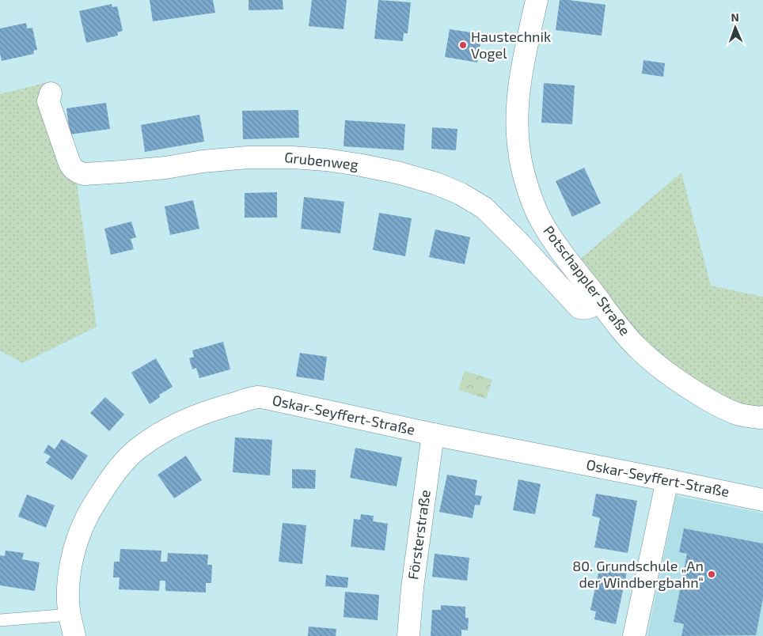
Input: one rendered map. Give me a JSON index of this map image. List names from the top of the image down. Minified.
{"streets":{"street":["Grubenweg","Potschappler Straße","Oskar-Seyffert-Straße","Försterstraße"]},"crossings":[["Grubenweg","Potschappler Straße"],["Oskar-Seyffert-Straße","Försterstraße"]],"places":["Haustechnik Vogel","80. Grundschule „An der Windbergbahn“"],"north":"top"}
